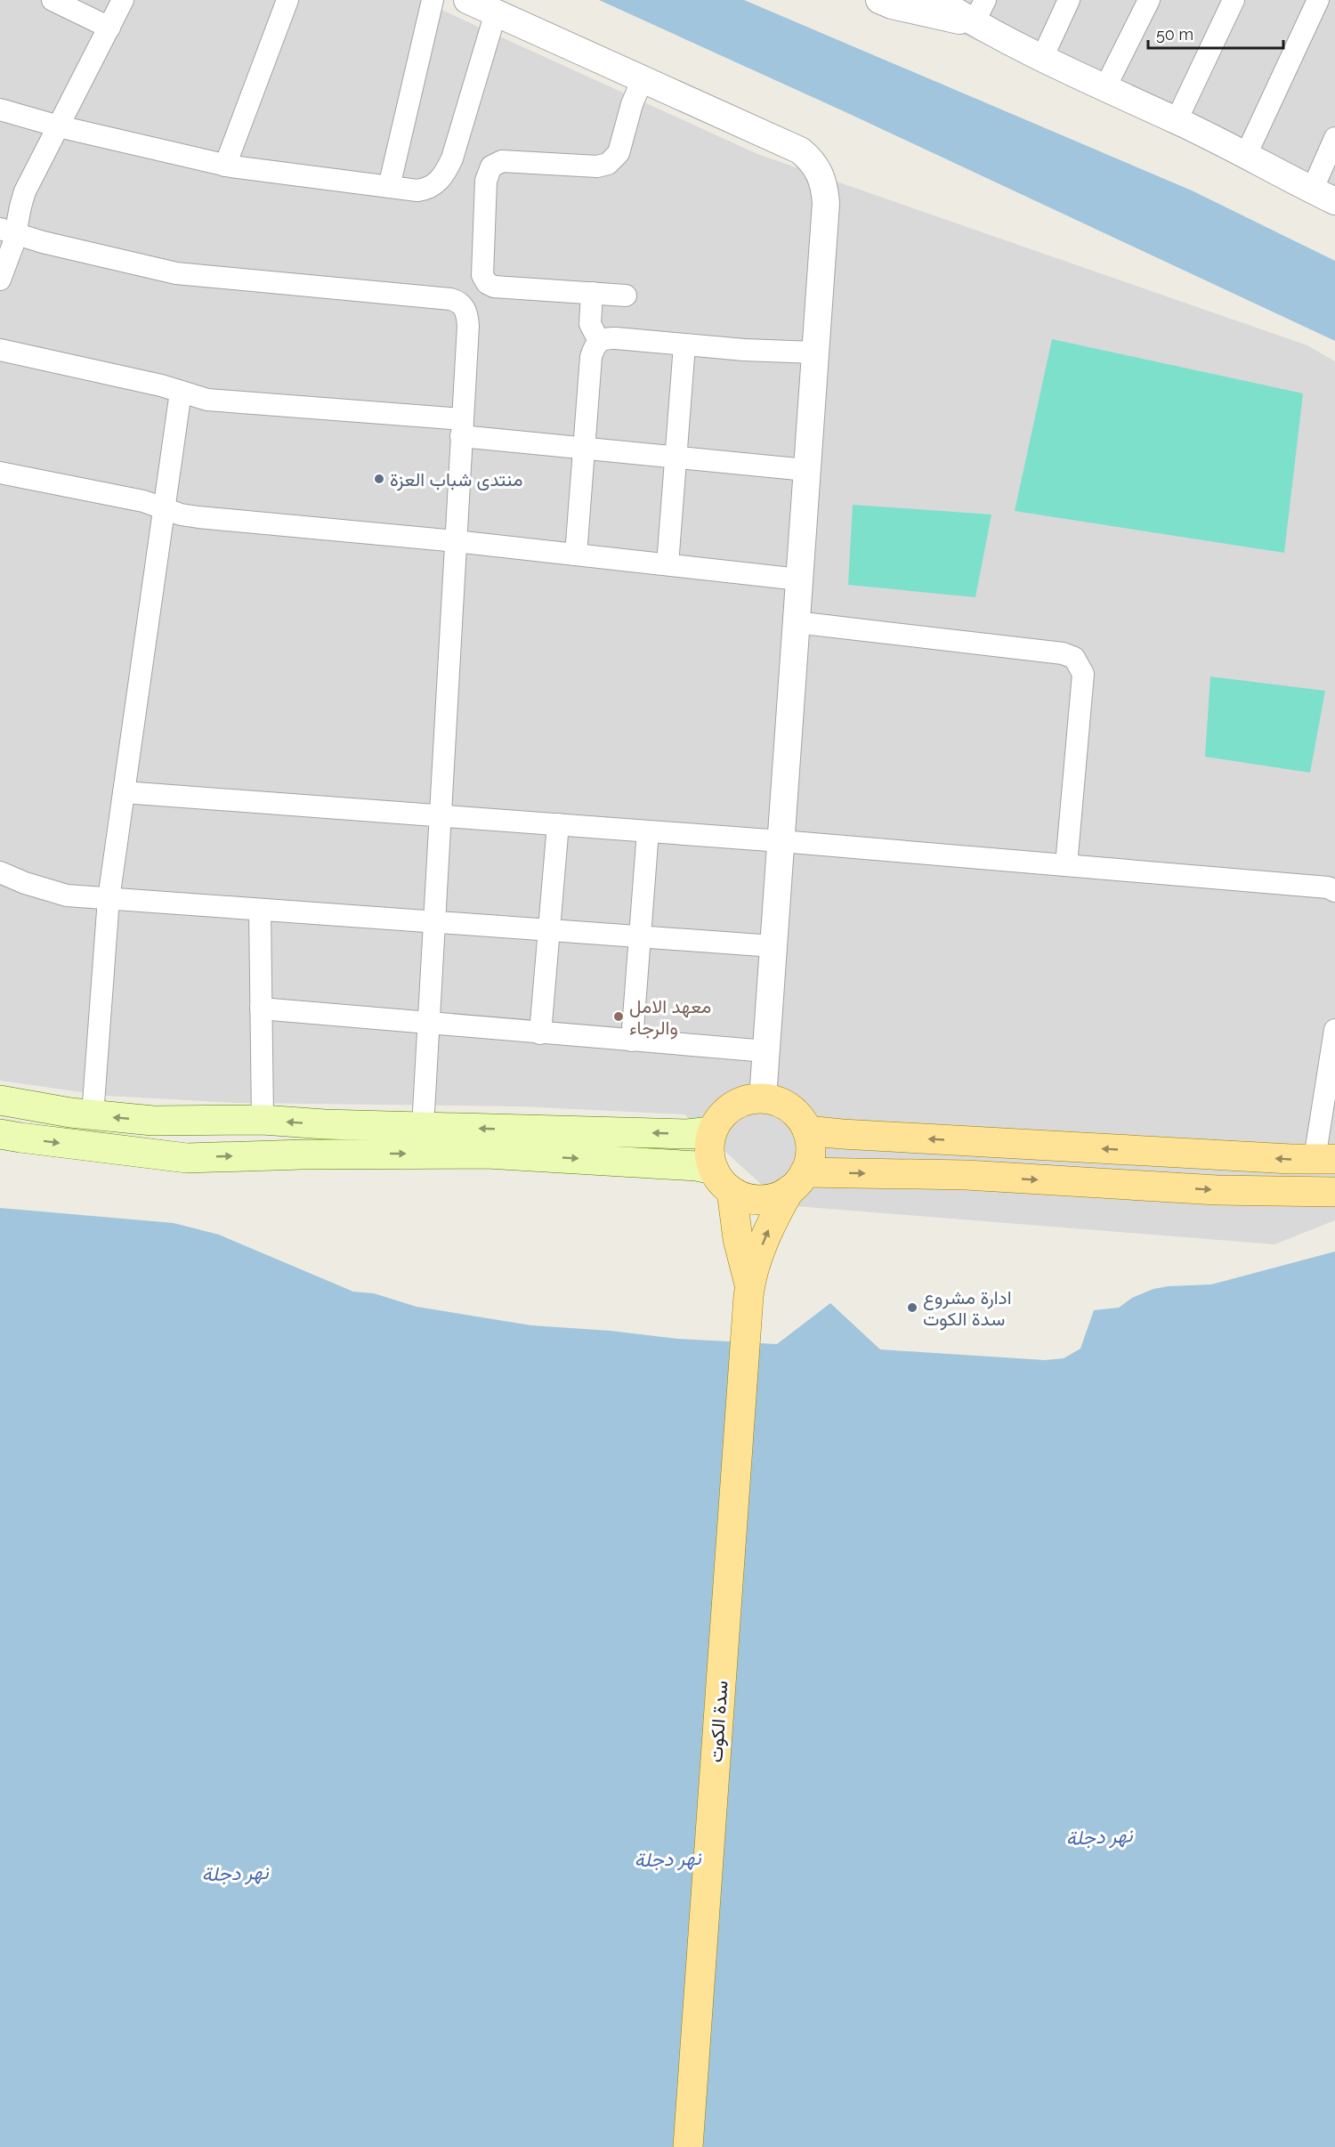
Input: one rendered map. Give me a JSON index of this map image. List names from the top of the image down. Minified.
{"streets":{"main road":["سدة الكوت"]},"water":["نهر دجلة"],"places":["منتدى شباب العزة","معهد الامل والرجاء","ادارة مشروع سدة الكوت"],"scale_bar":"50 m"}
